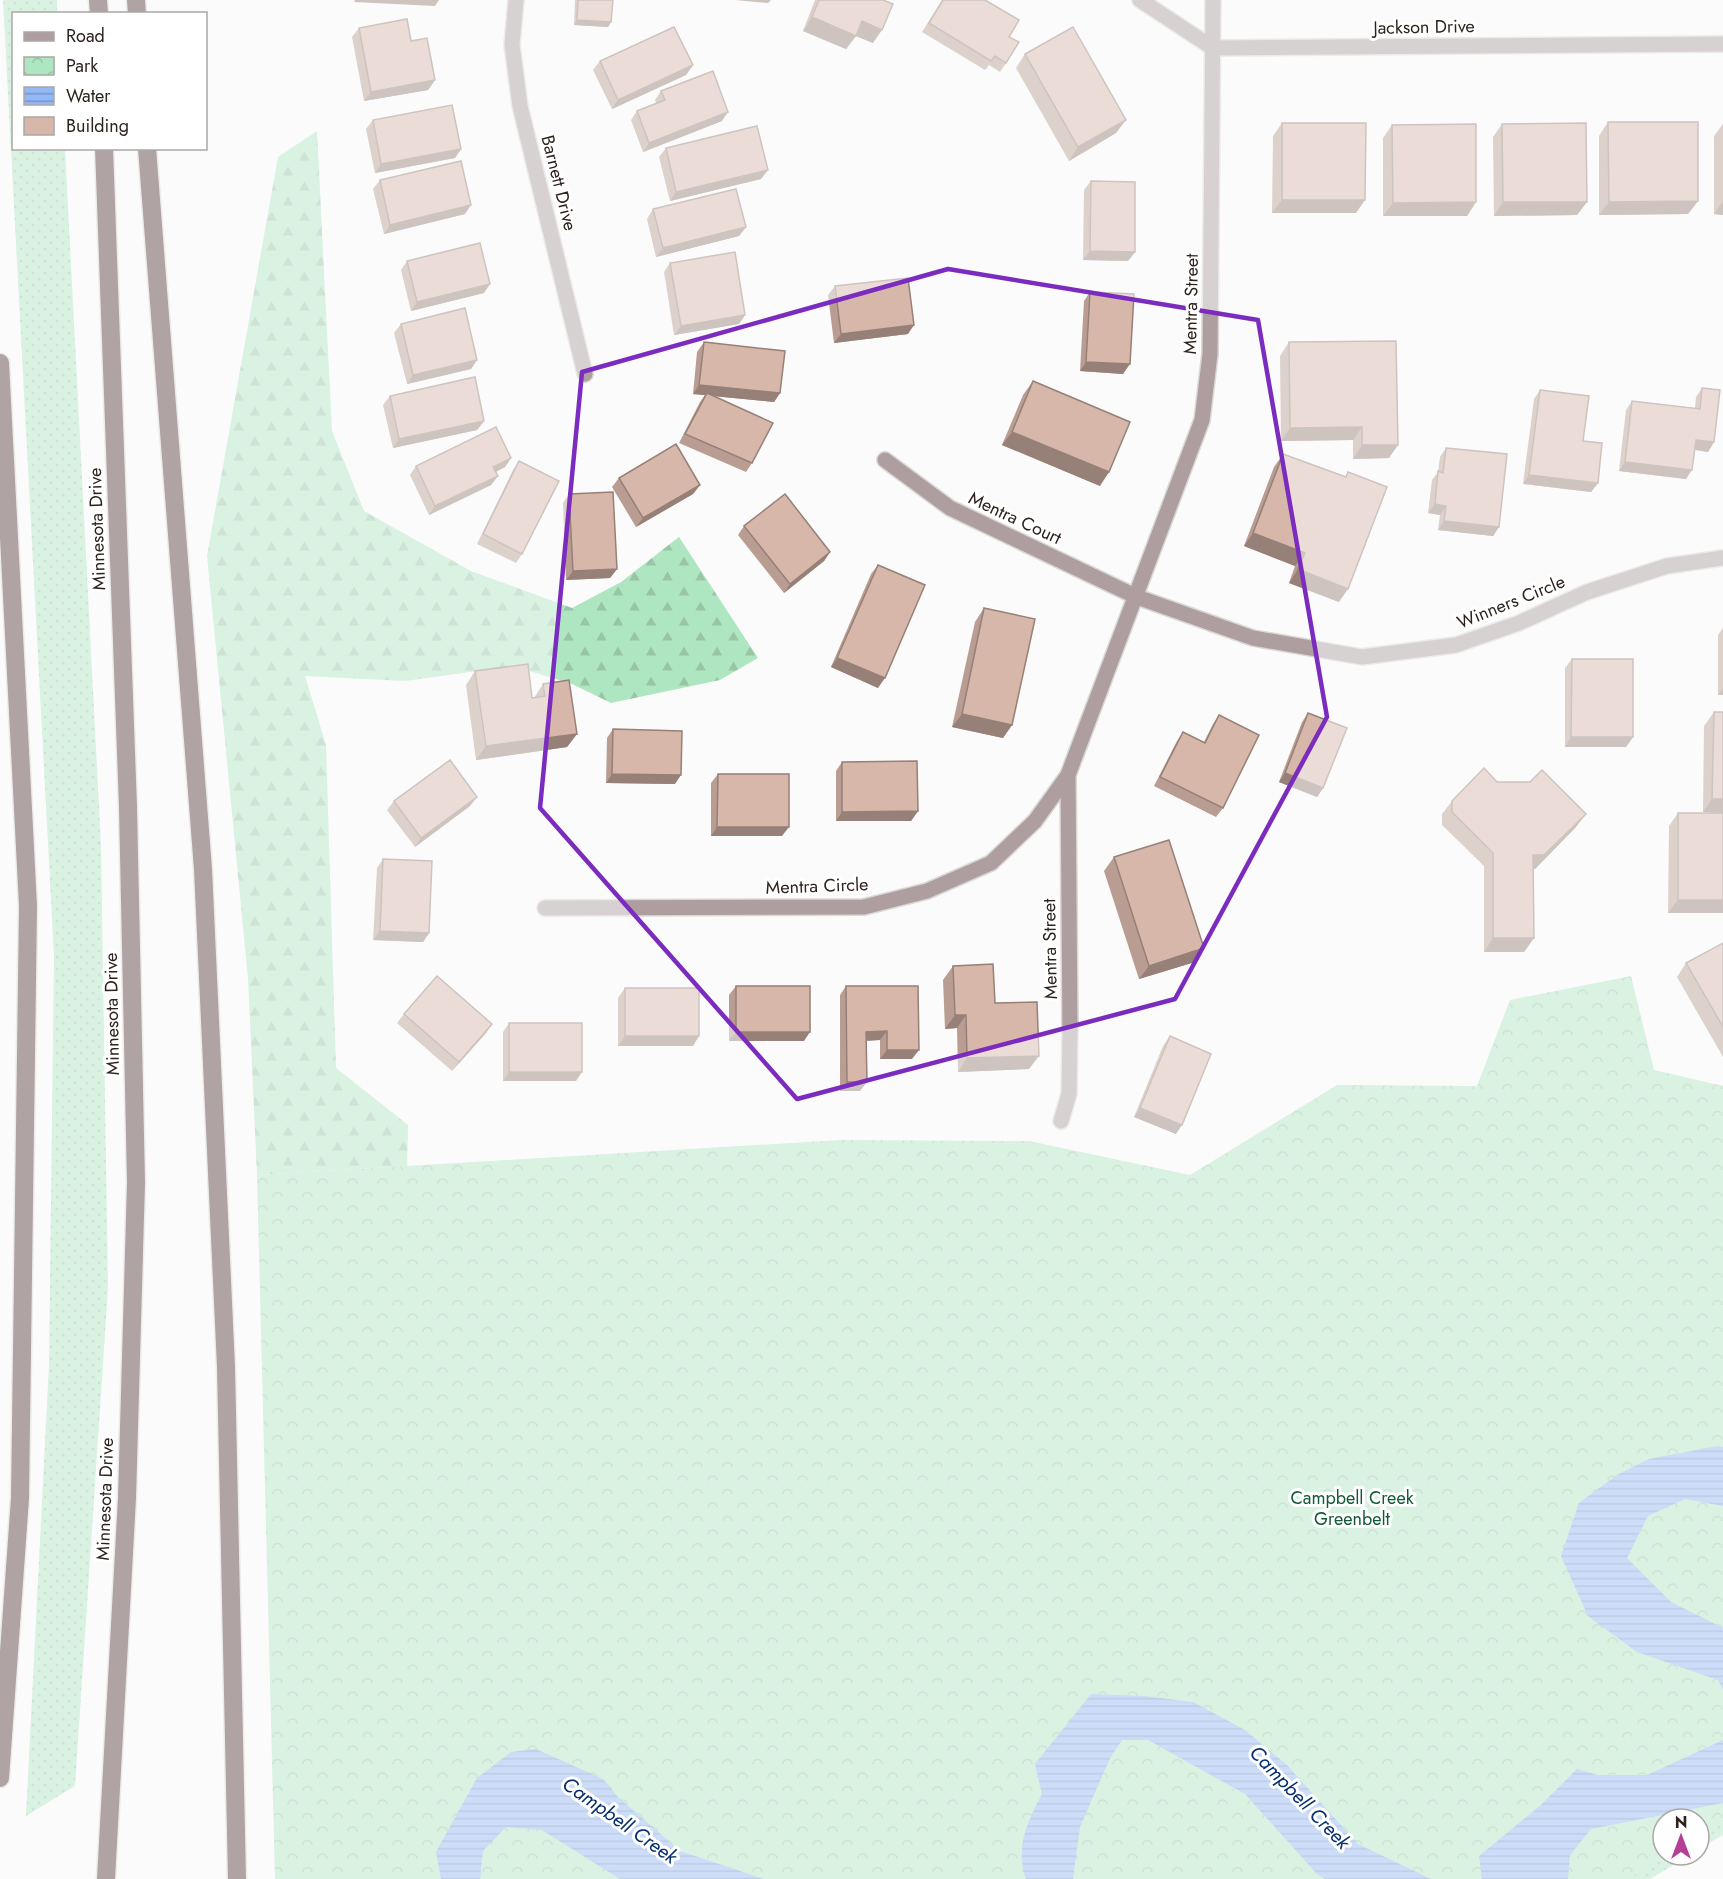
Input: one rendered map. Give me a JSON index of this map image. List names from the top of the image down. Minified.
{"streets":{"highway":["Minnesota Drive"],"street":["Jackson Drive","Barnett Drive","Mentra Street","Mentra Court","Winners Circle","Mentra Circle"]},"crossings":[["Jackson Drive","Mentra Street"],["Mentra Street","Mentra Court"],["Mentra Street","Winners Circle"],["Mentra Street","Mentra Circle"],["Mentra Court","Winners Circle"],["Mentra Court","Mentra Circle"],["Winners Circle","Mentra Circle"]],"water":["Campbell Creek"],"parks":["Campbell Creek Greenbelt"],"legend":["Road","Park","Water","Building"],"north":"top"}
